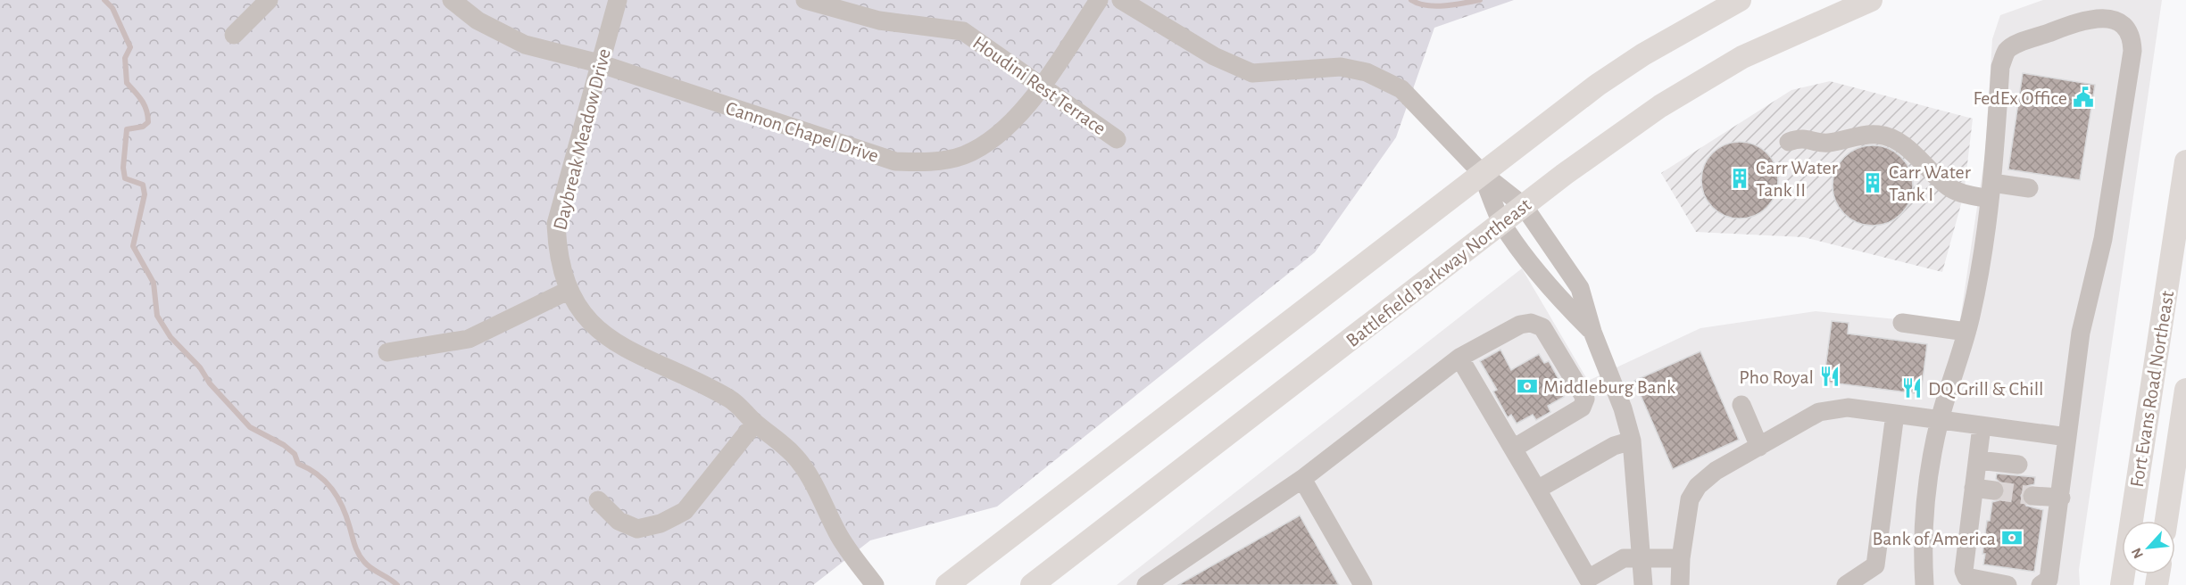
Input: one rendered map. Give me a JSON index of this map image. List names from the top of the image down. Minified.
{"streets":{"main road":["Battlefield Parkway Northeast","Fort Evans Road Northeast"],"street":["Houdini Rest Terrace","Cannon Chapel Drive","Daybreak Meadow Drive"]},"crossings":[["Houdini Rest Terrace","Cannon Chapel Drive"],["Cannon Chapel Drive","Daybreak Meadow Drive"]],"places":{"public building":["FedEx Office"],"building":["Carr Water Tank II","Carr Water Tank I"],"restaurant":["Pho Royal","DQ Grill & Chill"],"bank":["Middleburg Bank","Bank of America"]},"north":"bottom left"}
